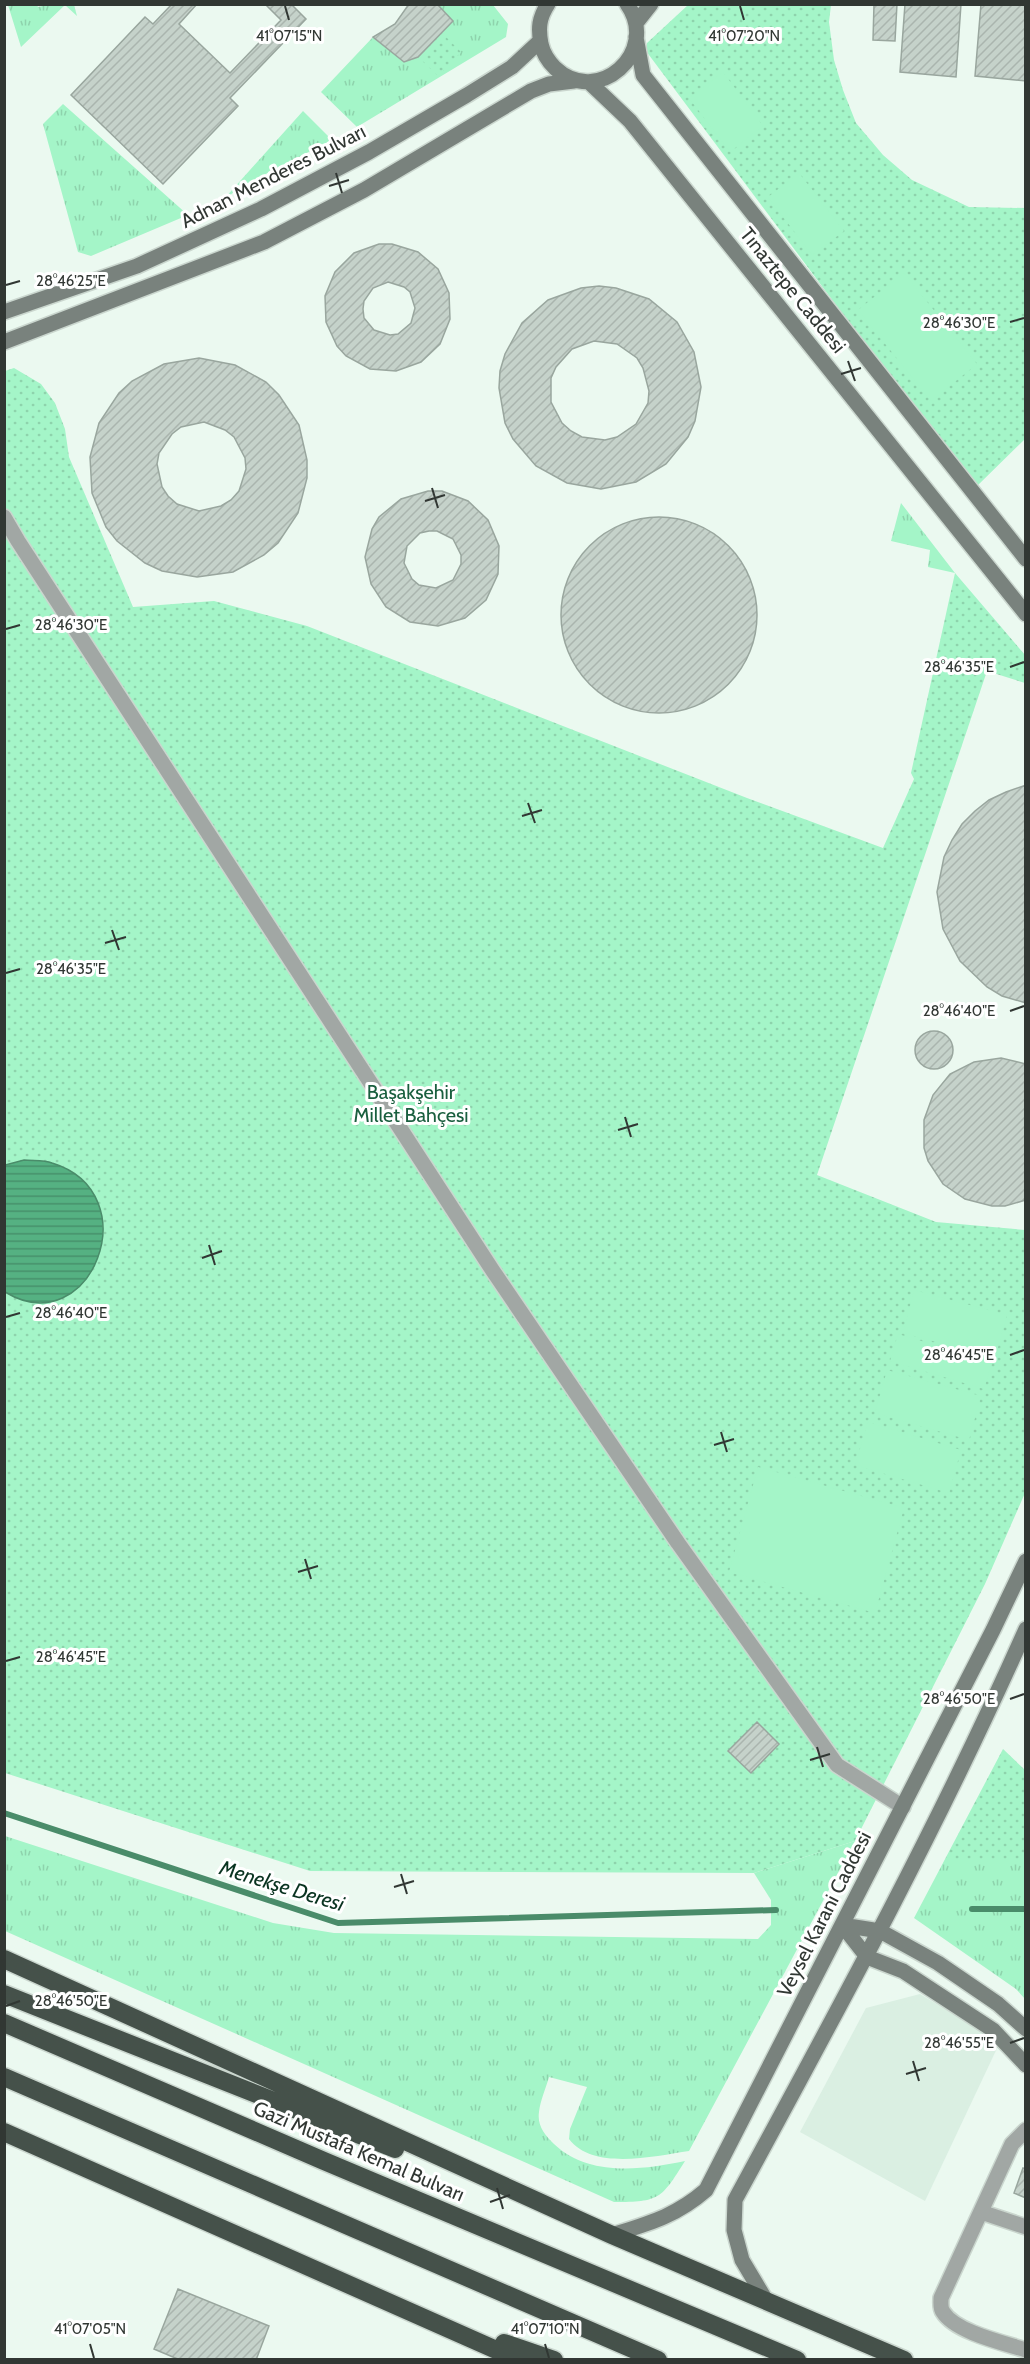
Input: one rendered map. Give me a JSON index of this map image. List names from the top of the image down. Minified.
{"streets":{"highway":["Gazi Mustafa Kemal Bulvarı"],"street":["Adnan Menderes Bulvarı","Tınaztepe Caddesi","Veysel Karani Caddesi"]},"crossings":[["Adnan Menderes Bulvarı","Tınaztepe Caddesi"]],"water":["Menekşe Deresi"],"parks":["Başakşehir Millet Bahçesi"],"coordinates":["41°07'15\"N","41°07'20\"N","28°46'25\"E","28°46'30\"E","28°46'35\"E","28°46'40\"E","28°46'45\"E","28°46'50\"E","28°46'55\"E","41°07'05\"N","41°07'10\"N"]}
